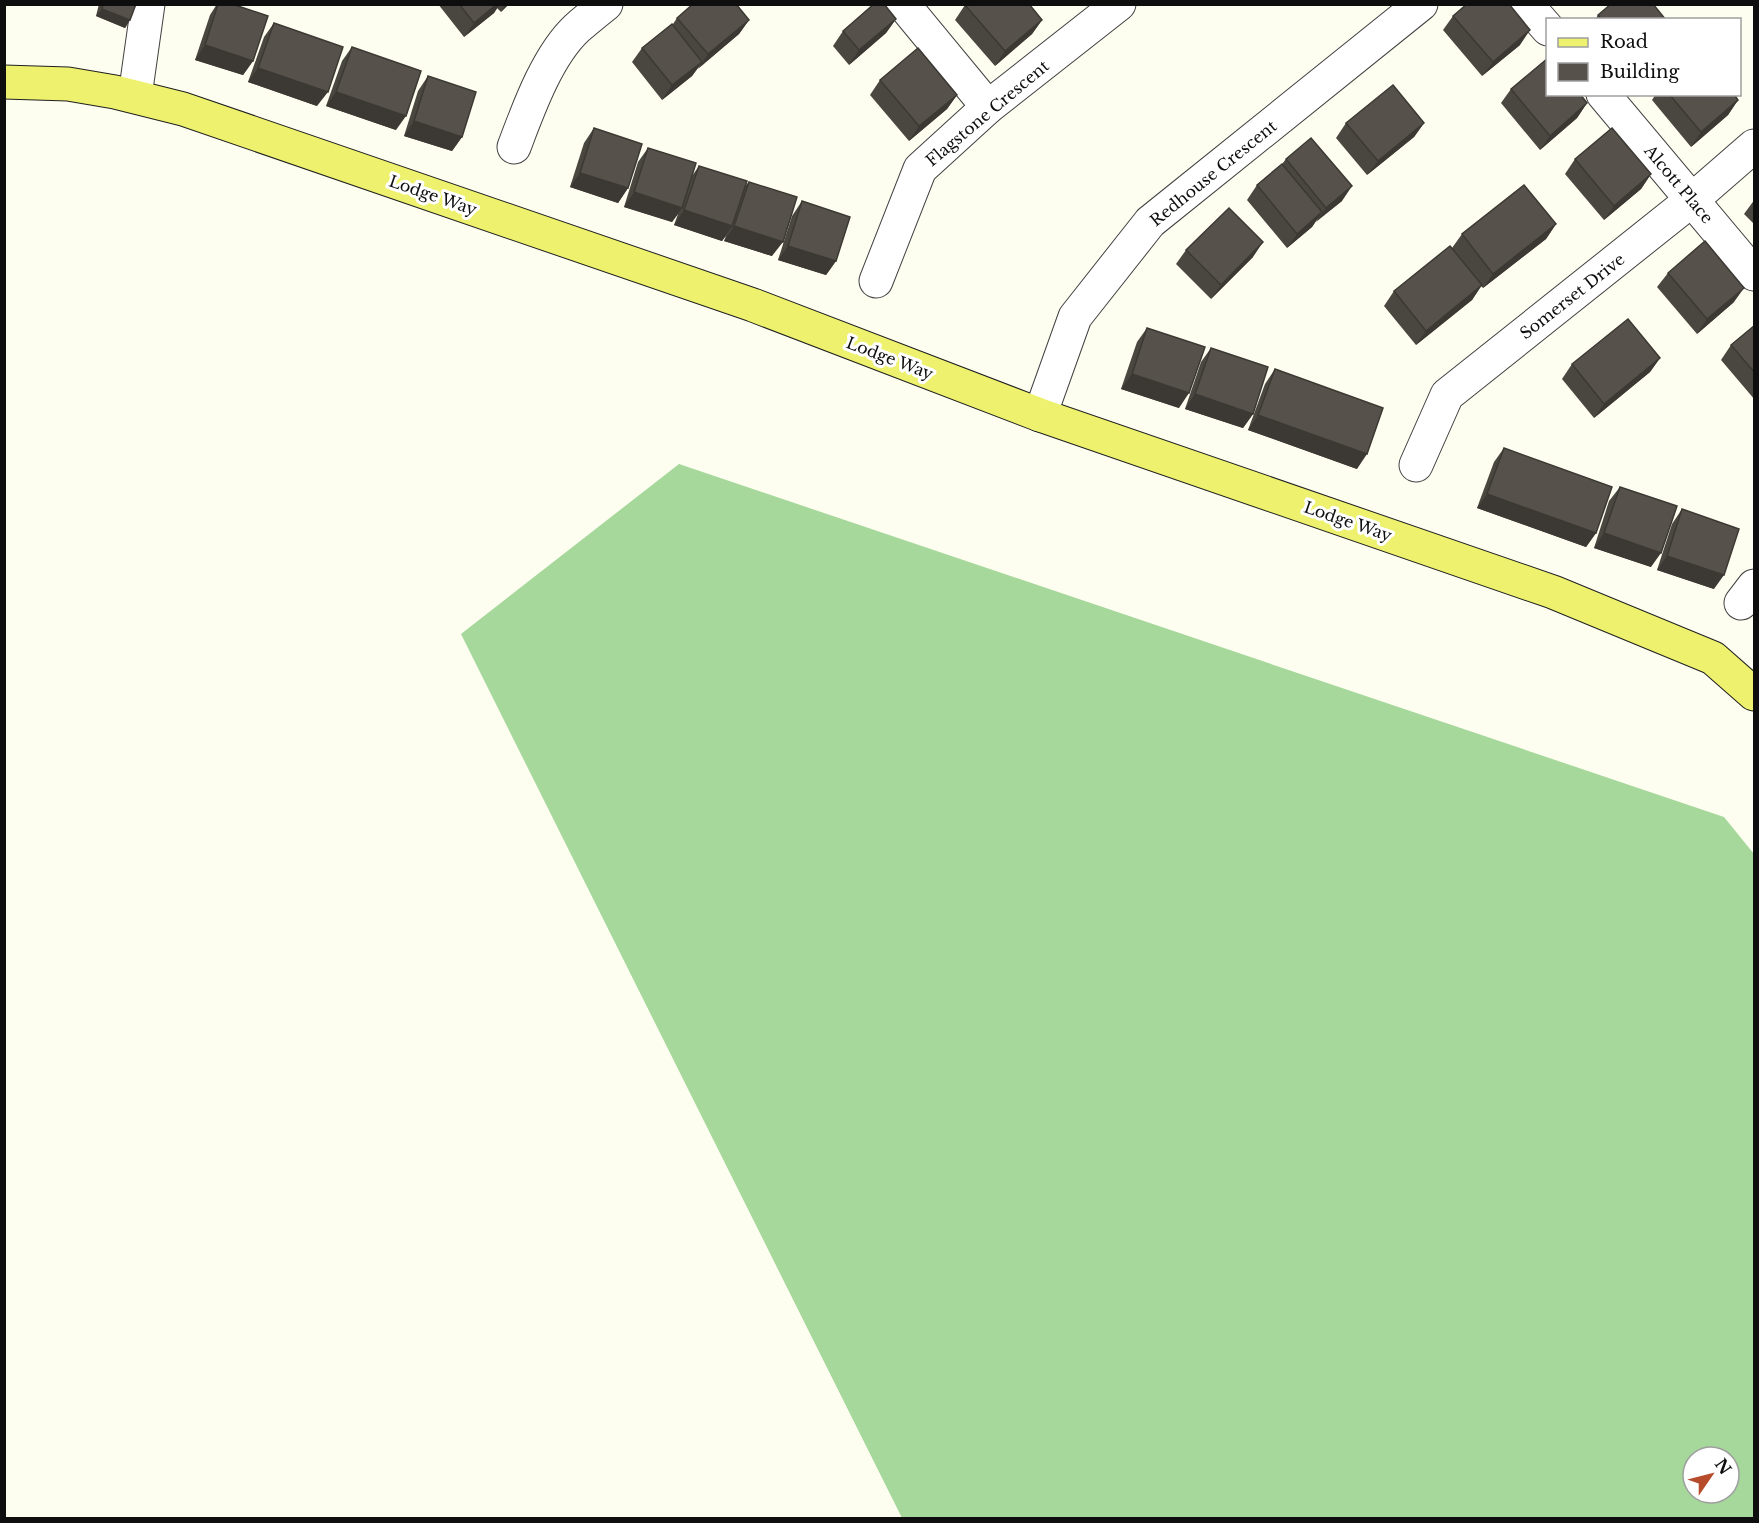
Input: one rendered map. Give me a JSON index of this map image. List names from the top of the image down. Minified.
{"streets":{"main road":["Lodge Way"],"street":["Flagstone Crescent","Redhouse Crescent","Alcott Place","Somerset Drive"]},"crossings":[["Redhouse Crescent","Lodge Way"],["Alcott Place","Somerset Drive"]],"legend":["Road","Building"],"north":"top right"}
